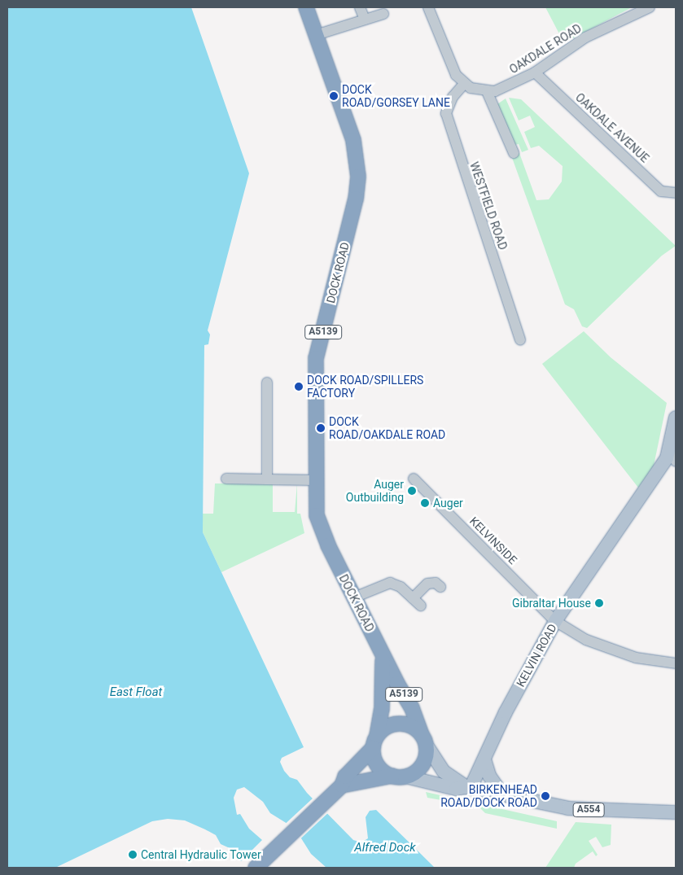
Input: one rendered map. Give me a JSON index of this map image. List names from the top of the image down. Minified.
{"streets":{"highway":["DOCK ROAD","A5139","A554"],"main road":["KELVIN ROAD"],"street":["OAKDALE ROAD","OAKDALE AVENUE","WESTFIELD ROAD","KELVINSIDE"]},"crossings":[["OAKDALE ROAD","OAKDALE AVENUE"],["OAKDALE ROAD","WESTFIELD ROAD"],["DOCK ROAD","A554"],["KELVINSIDE","KELVIN ROAD"],["KELVIN ROAD","A554"]],"water":["East Float","Alfred Dock"],"places":["DOCK ROAD/GORSEY LANE","DOCK ROAD/SPILLERS FACTORY","DOCK ROAD/OAKDALE ROAD","Auger Outbuilding","Auger","Gibraltar House","BIRKENHEAD ROAD/DOCK ROAD","Central Hydraulic Tower"]}
